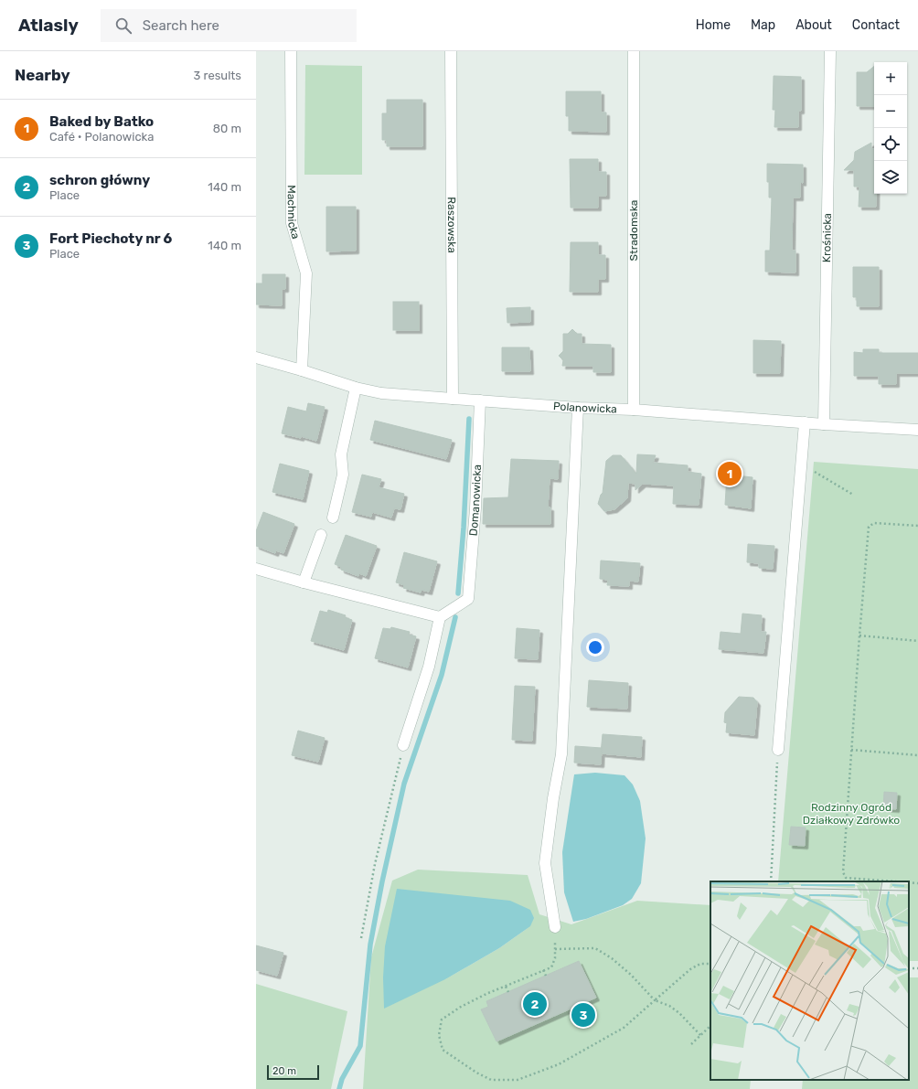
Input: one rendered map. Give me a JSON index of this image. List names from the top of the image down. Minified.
{"streets":{"street":["Machnicka","Raszowska","Stradomska","Krośnicka","Polanowicka","Domanowicka"]},"crossings":[["Machnicka","Polanowicka"],["Raszowska","Polanowicka"],["Stradomska","Polanowicka"],["Krośnicka","Polanowicka"],["Polanowicka","Domanowicka"]],"parks":["Rodzinny Ogród Działkowy Zdrówko"],"scale_bar":"20 m","page":{"header":"Atlasly","search":"Search here","nav":["Home","Map","About","Contact"],"heading":["Nearby","3 results"],"map_buttons":["+","−"],"list":[{"mark":"1","name":"Baked by Batko","note":"Café · Polanowicka","value":"80 m"},{"mark":"2","name":"schron główny","note":"Place","value":"140 m"},{"mark":"3","name":"Fort Piechoty nr 6","note":"Place","value":"140 m"}],"pins":["1","2","3"],"scale":"20 m"}}
